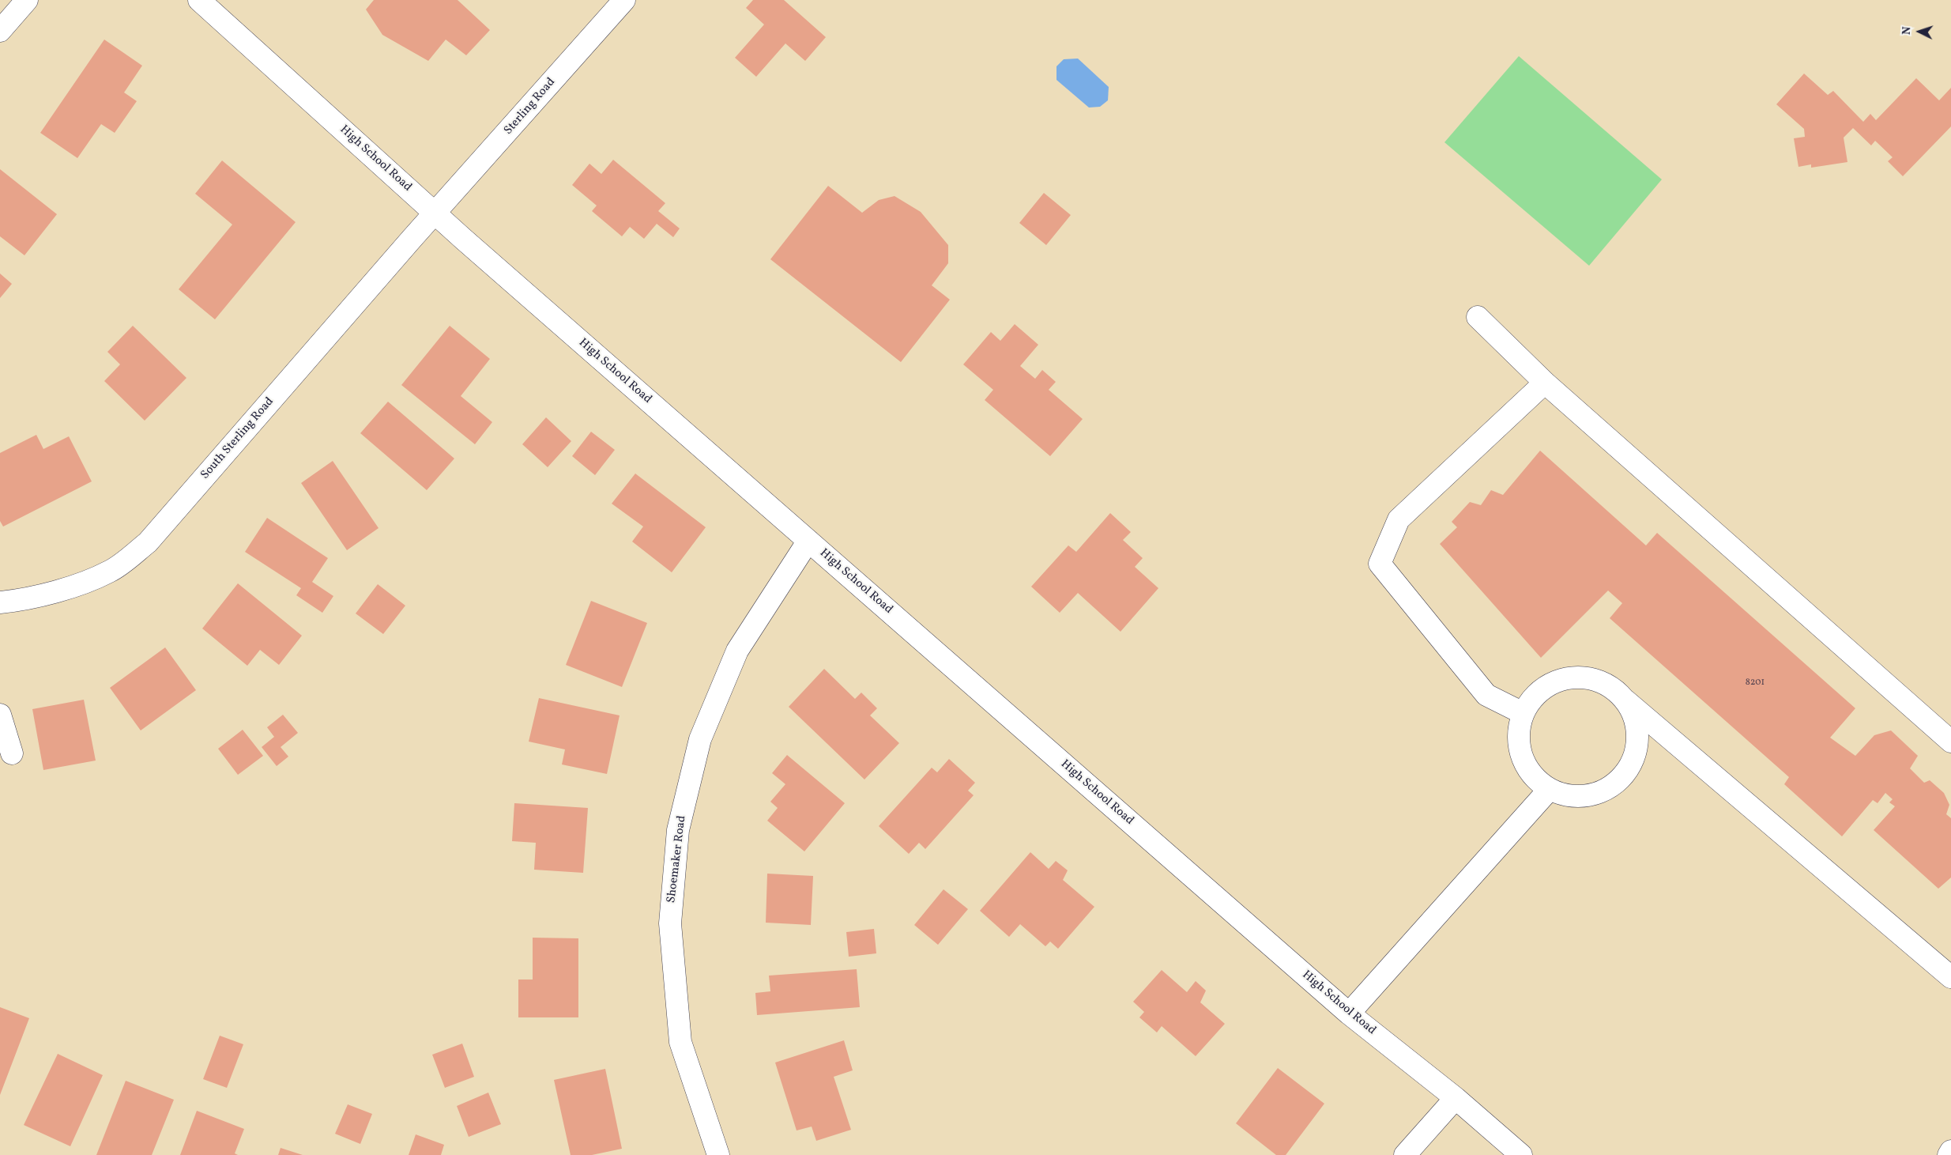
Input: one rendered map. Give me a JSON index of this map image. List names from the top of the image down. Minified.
{"streets":{"street":["Sterling Road","High School Road","South Sterling Road","Shoemaker Road"]},"crossings":[["Sterling Road","High School Road"],["Sterling Road","South Sterling Road"],["High School Road","South Sterling Road"],["High School Road","Shoemaker Road"]],"house_numbers":["8201"],"north":"left"}
